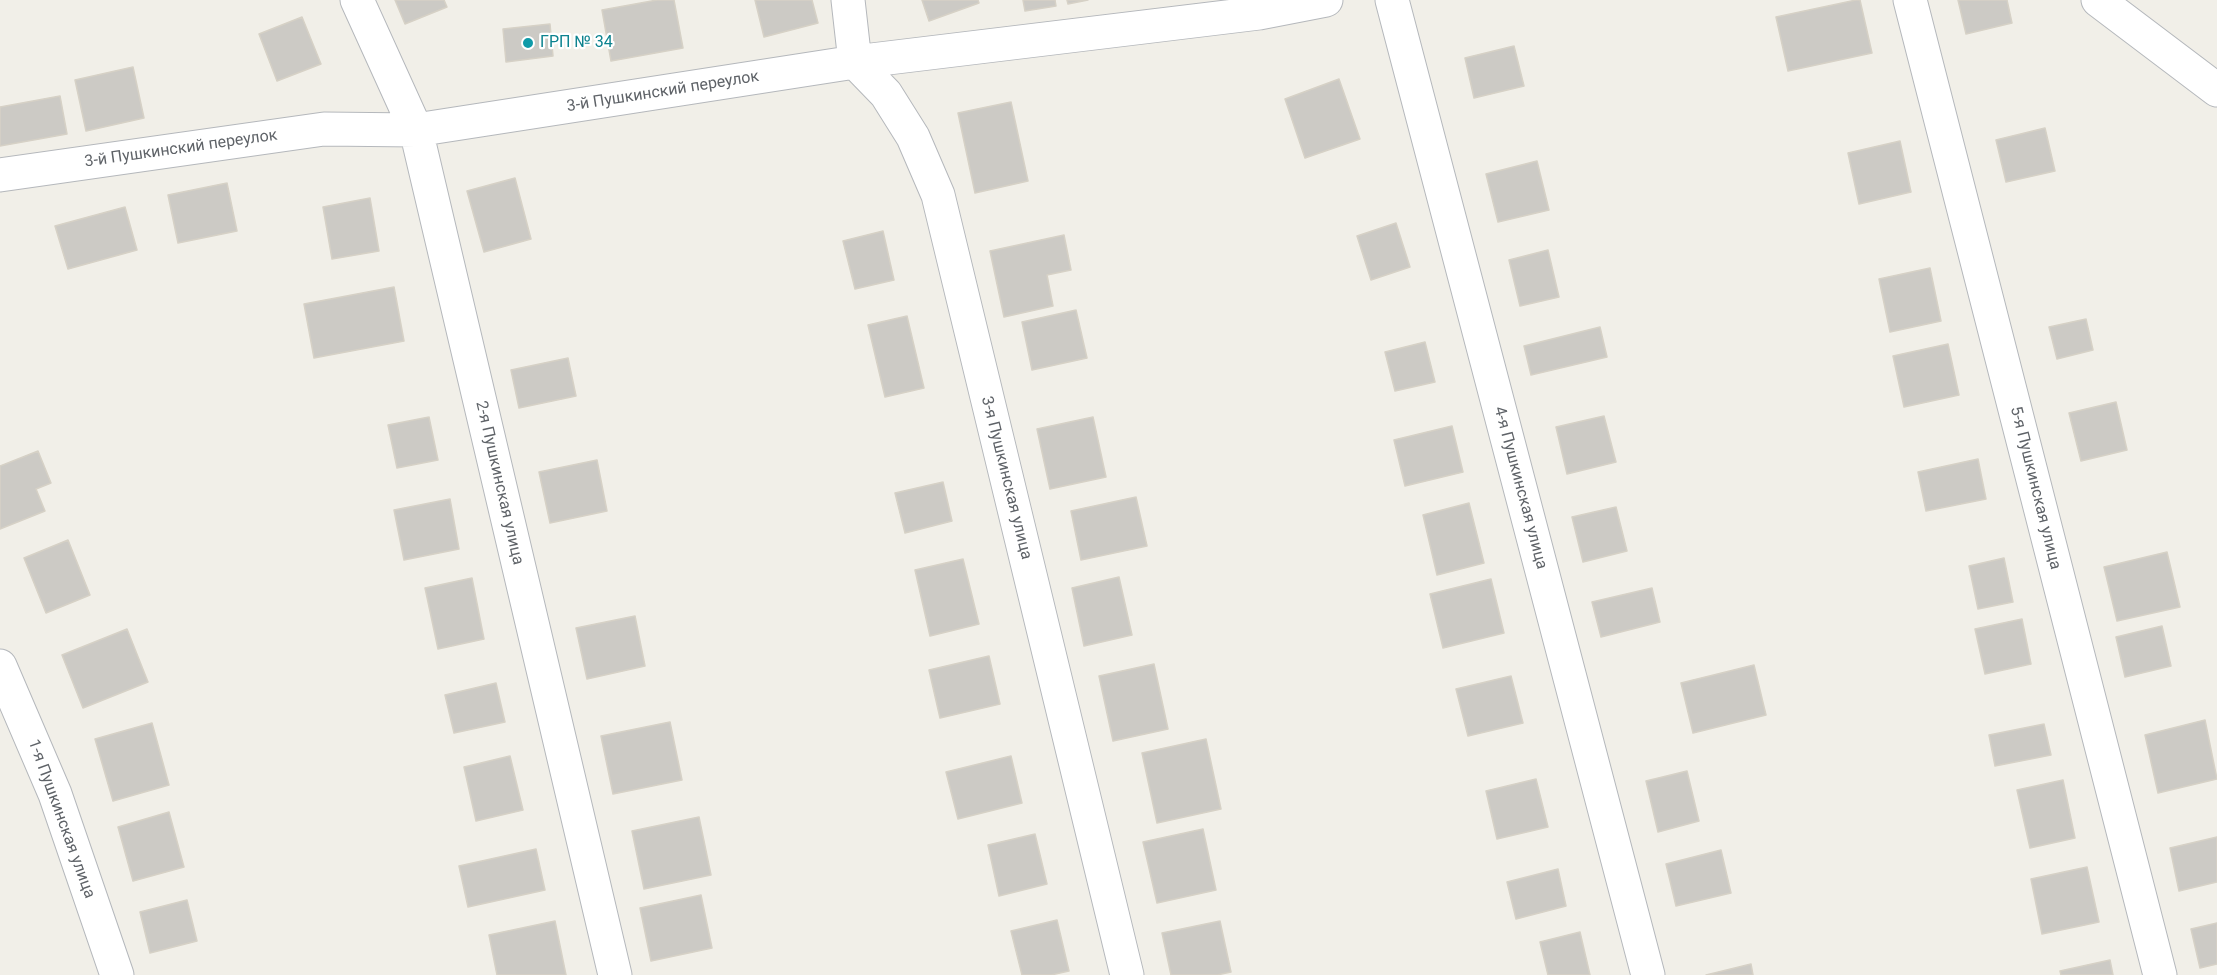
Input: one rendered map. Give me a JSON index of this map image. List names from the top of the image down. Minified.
{"streets":{"street":["3-й Пушкинский переулок","3-я Пушкинская улица","2-я Пушкинская улица","4-я Пушкинская улица","5-я Пушкинская улица","1-я Пушкинская улица"]},"crossings":[["3-й Пушкинский переулок","3-я Пушкинская улица"],["3-й Пушкинский переулок","2-я Пушкинская улица"]],"places":["ГРП № 34"]}
